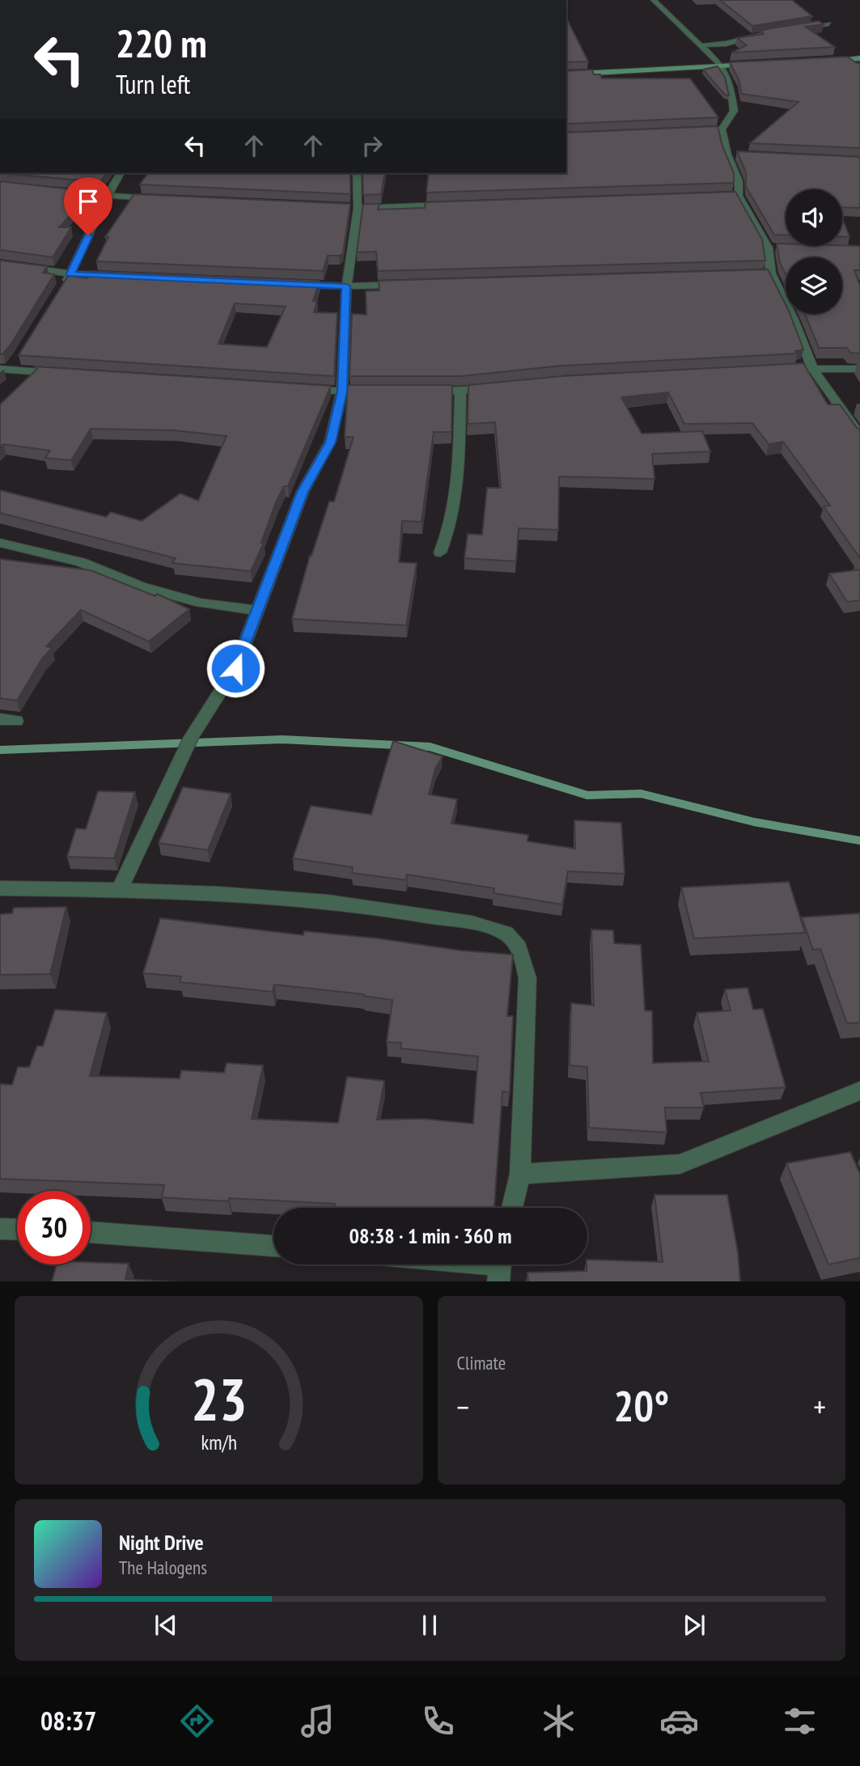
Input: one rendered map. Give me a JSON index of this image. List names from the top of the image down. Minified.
{"page":{"turn":["220 m","Turn left"],"limit":"30","trip":"08:38 · 1 min · 360 m","tile":"Climate","heat":["−","20°","+"],"song":["Night Drive","The Halogens"],"tabs":"08:37","gauge":["23","km/h"]}}
